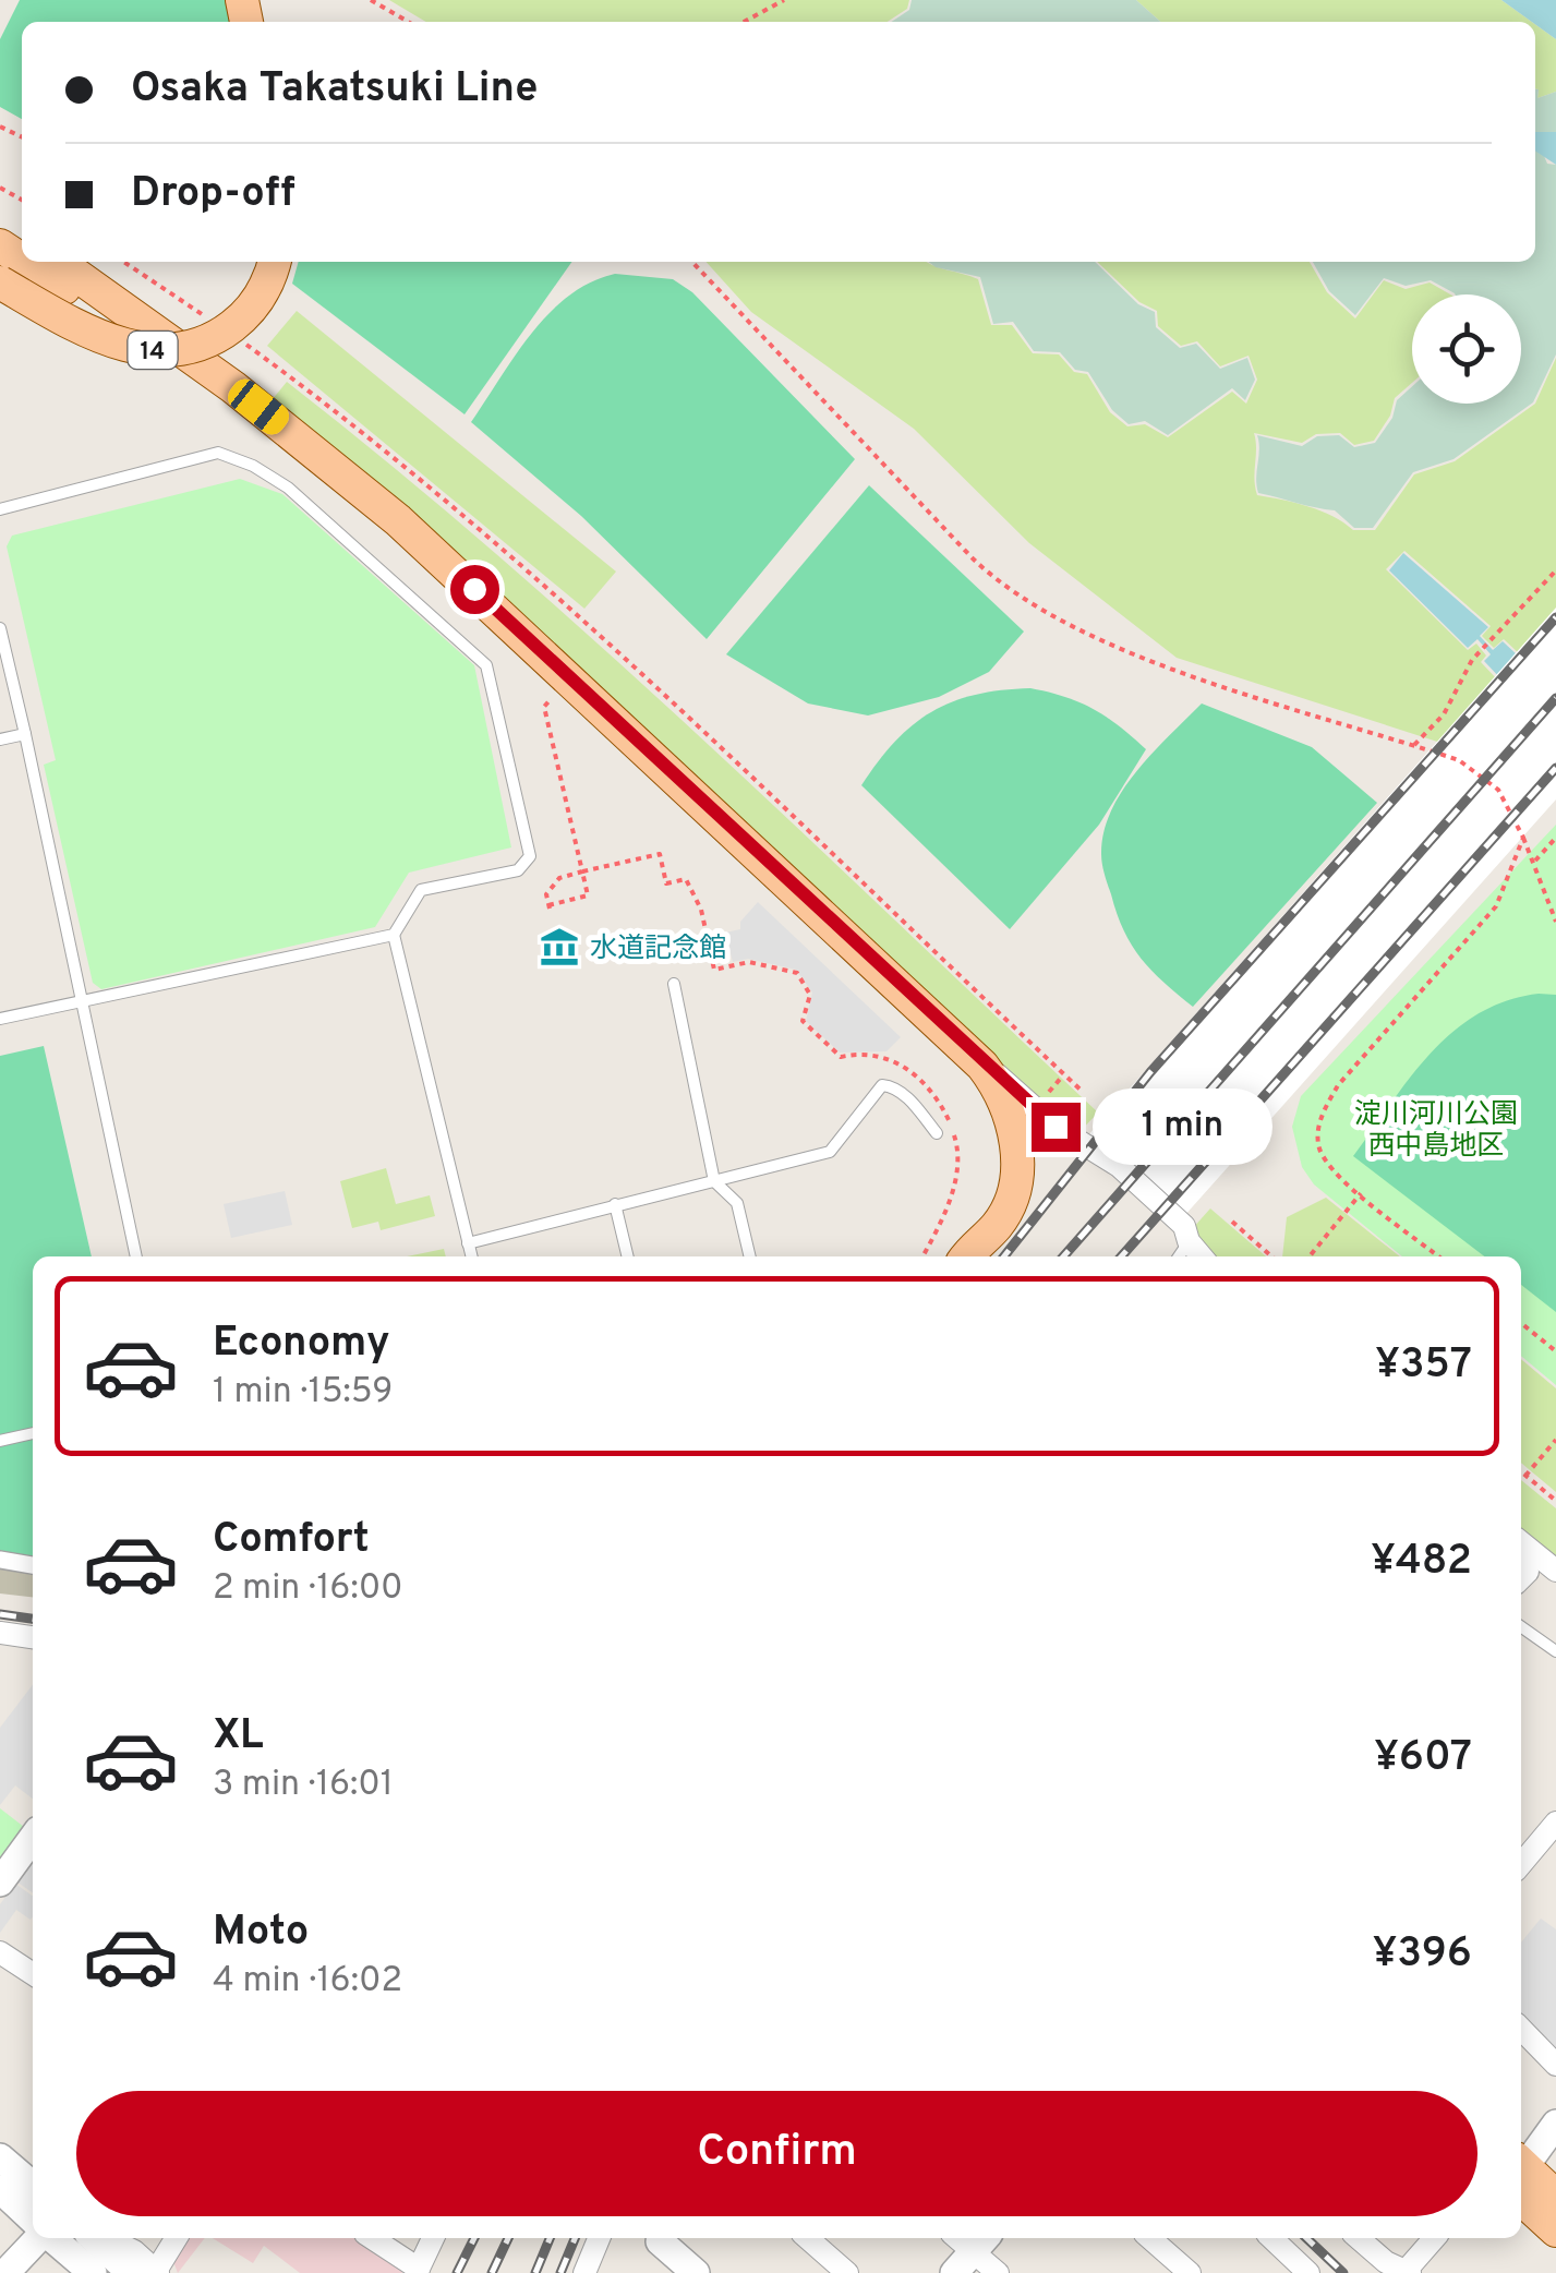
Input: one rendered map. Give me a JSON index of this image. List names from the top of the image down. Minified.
{"streets":{"main road":["14"]},"parks":["淀川河川公園 西中島地区"],"places":{"museum":["水道記念館"]},"page":{"banner":["Osaka Takatsuki Line","Drop-off"],"bubble":"1 min","list":[{"name":"Economy","note":"1 min · 15:59","value":"¥357"},{"name":"Comfort","note":"2 min · 16:00","value":"¥482"},{"name":"XL","note":"3 min · 16:01","value":"¥607"},{"name":"Moto","note":"4 min · 16:02","value":"¥396"}],"buttons":"Confirm"}}
